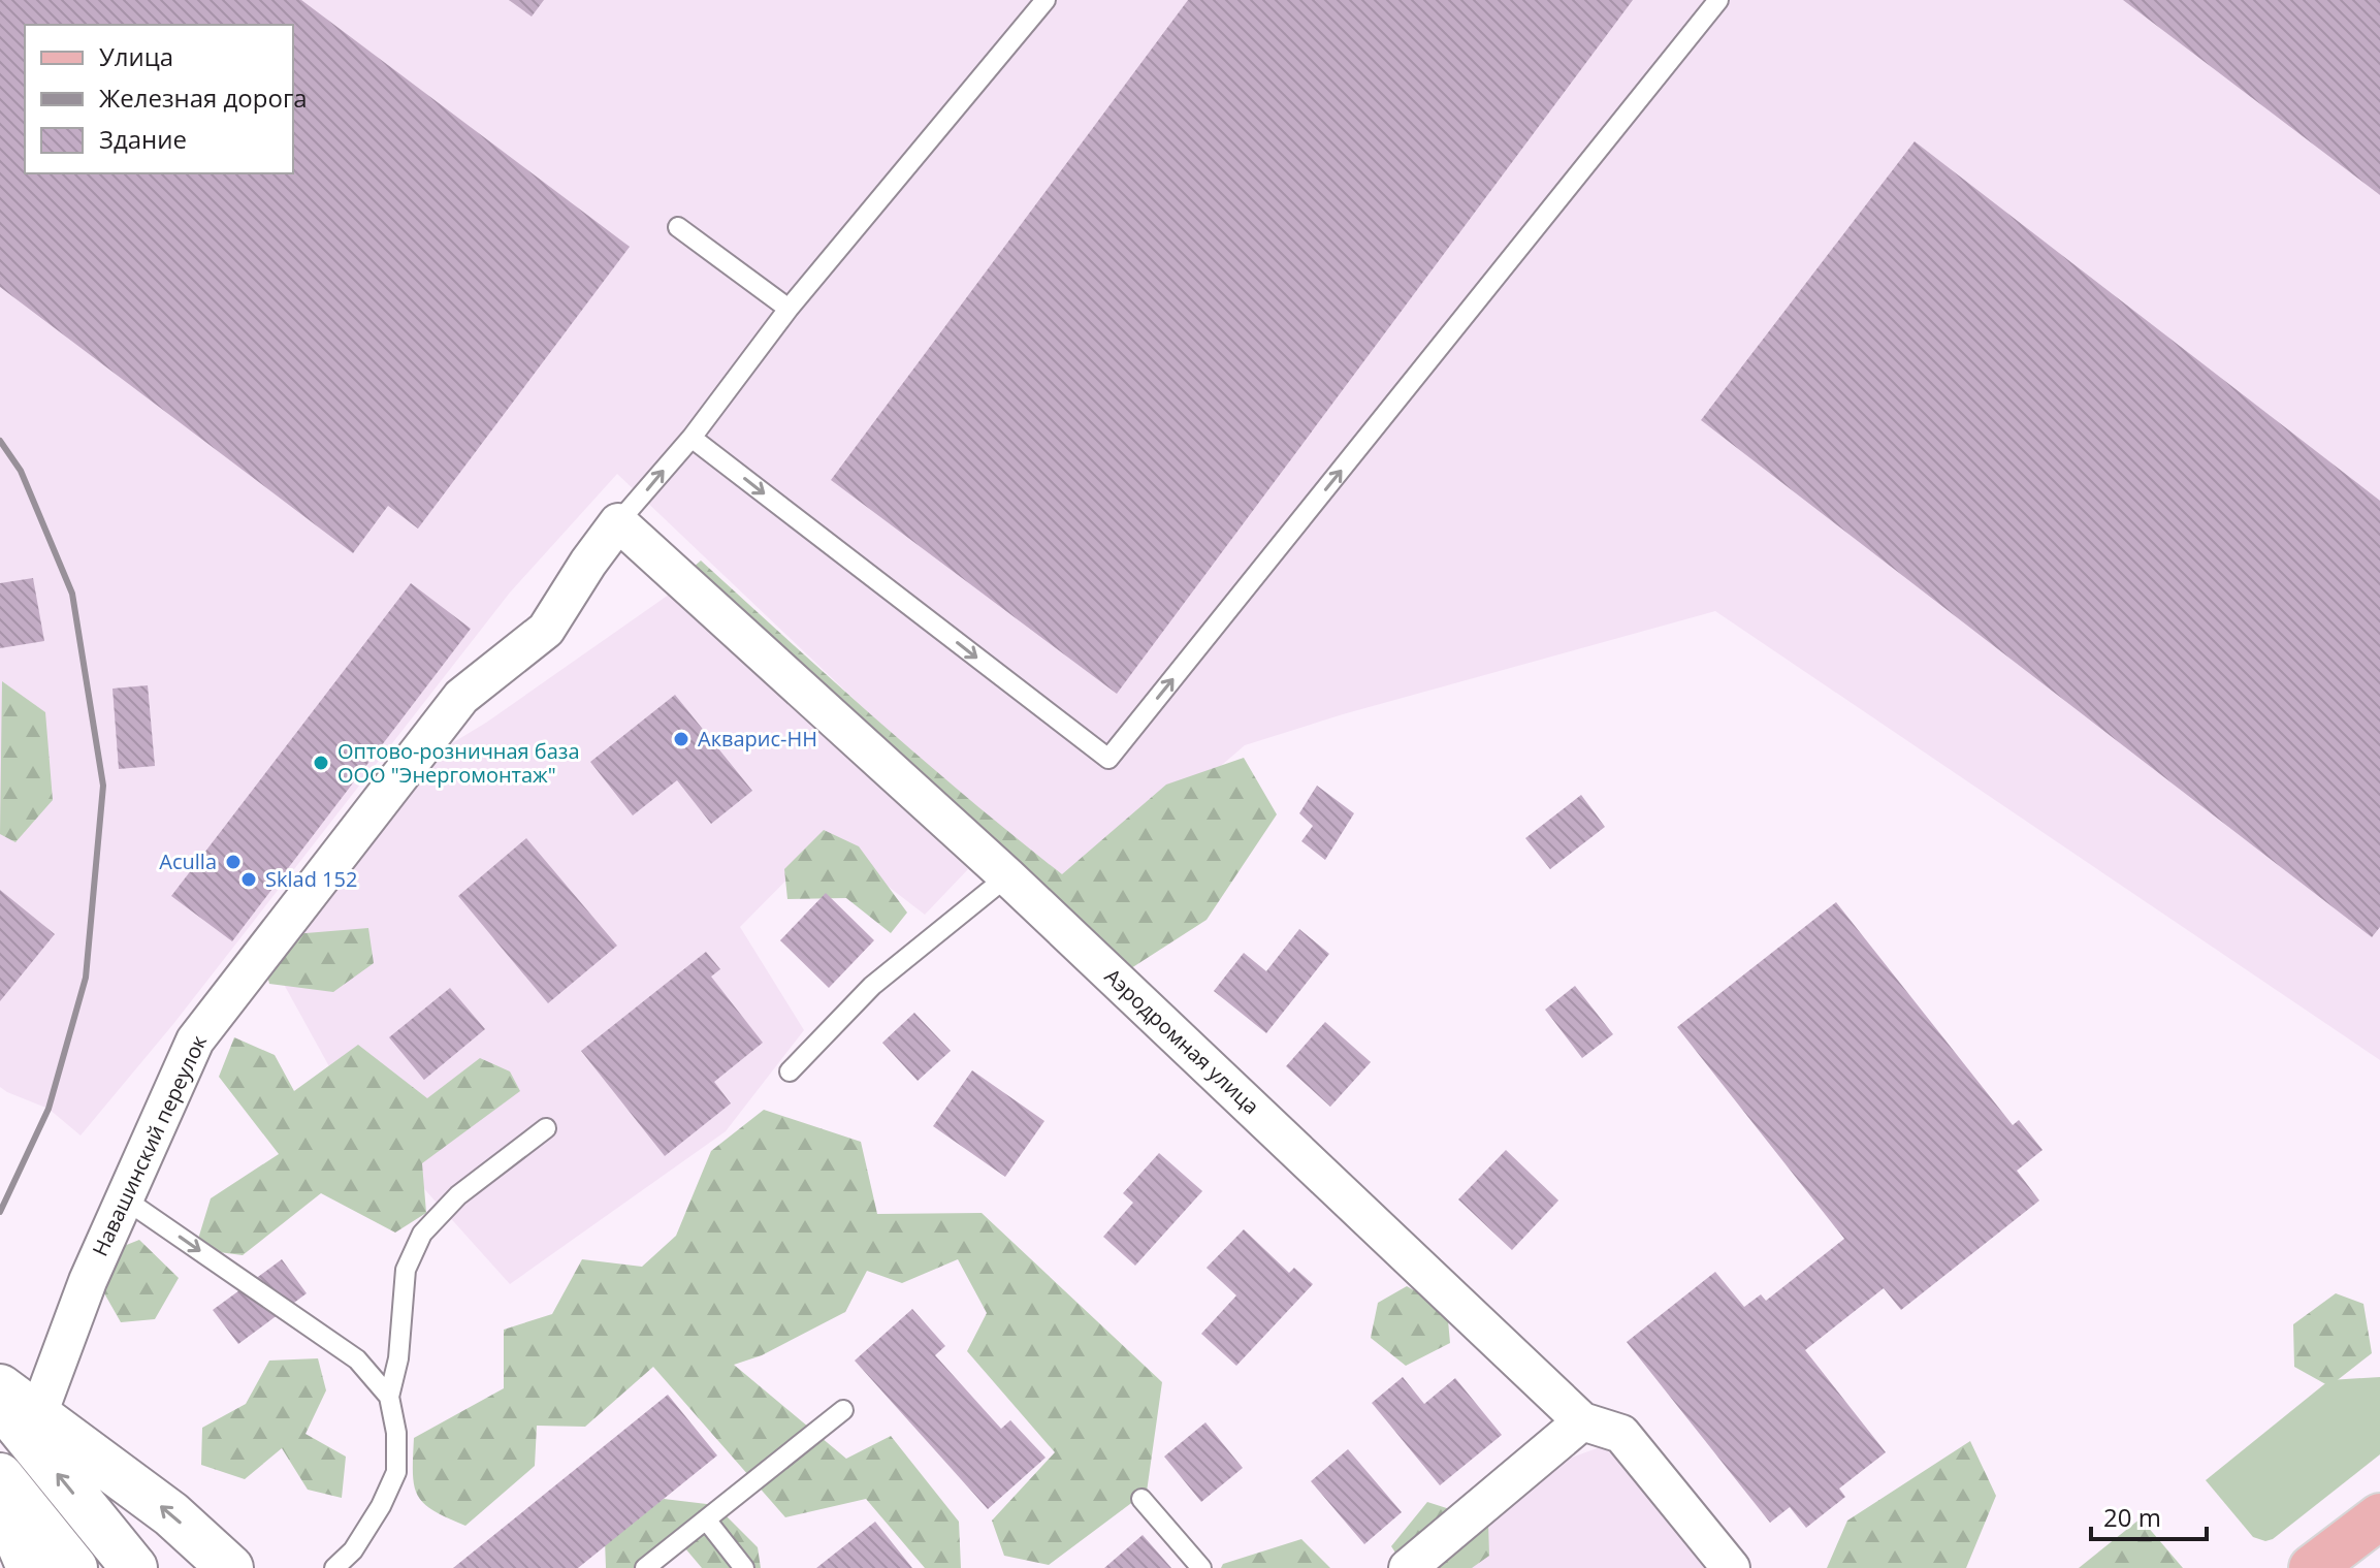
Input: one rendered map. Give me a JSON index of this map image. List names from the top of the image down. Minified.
{"streets":{"street":["Аэродромная улица","Навашинский переулок"]},"crossings":[["Аэродромная улица","Навашинский переулок"]],"places":["Акварис-НН","Оптово-розничная база ООО \"Энергомонтаж\"","Aculla","Sklad 152"],"legend":["Улица","Железная дорога","Здание"],"scale_bar":"20 m"}
